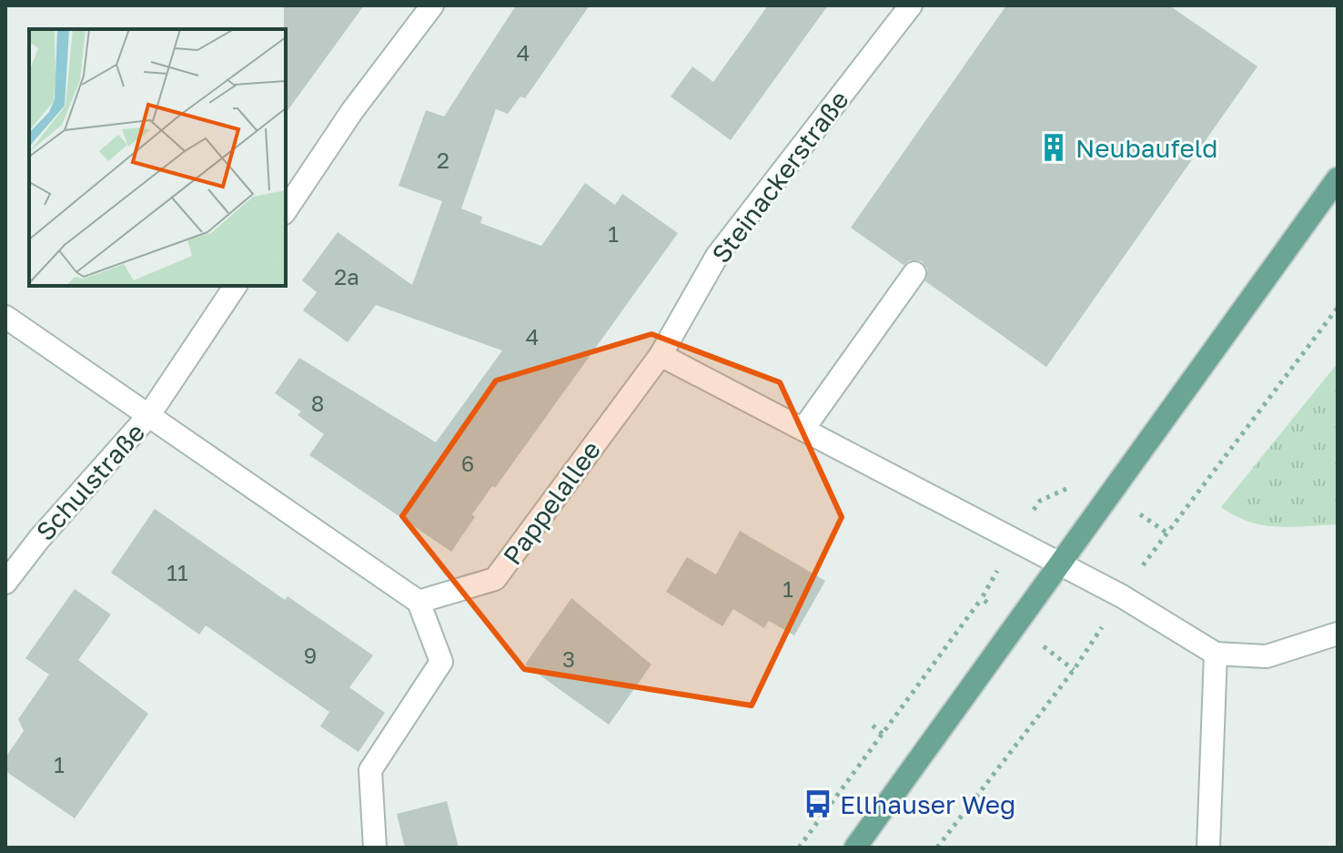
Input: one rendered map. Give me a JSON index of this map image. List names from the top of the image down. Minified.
{"streets":{"street":["Steinackerstraße","Schulstraße","Pappelallee"]},"crossings":[["Steinackerstraße","Pappelallee"]],"places":{"building":["Neubaufeld"],"bus stop":["Ellhauser Weg"]},"house_numbers":["4","2","1","2a","4","8","6","11","1","9","3","1"]}
